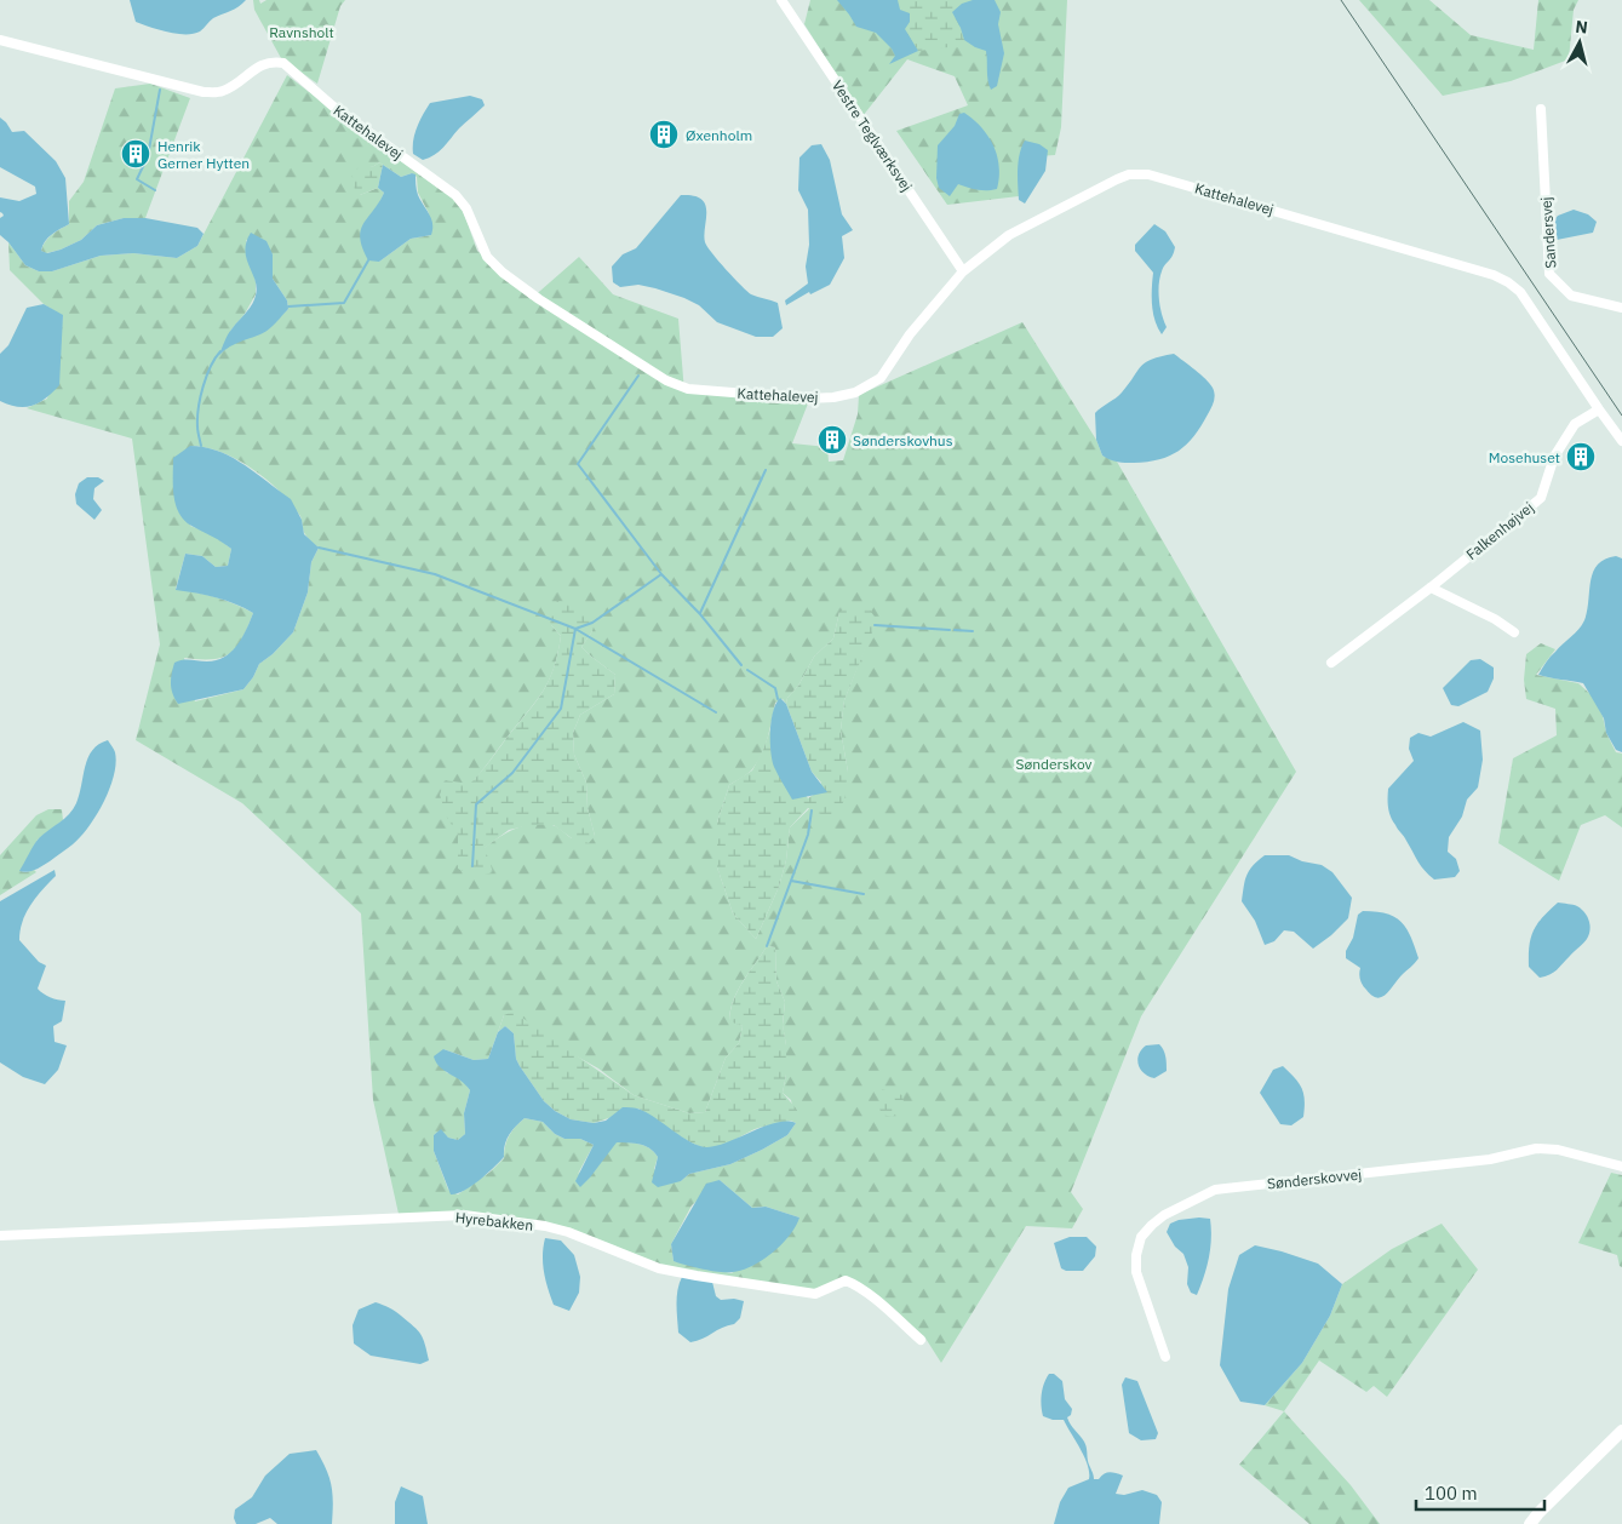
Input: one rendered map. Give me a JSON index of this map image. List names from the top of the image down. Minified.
{"streets":{"street":["Kattehalevej","Vestre Teglværksvej","Sandersvej","Falkenhøjvej","Sønderskovvej","Hyrebakken"]},"crossings":[["Kattehalevej","Vestre Teglværksvej"],["Kattehalevej","Falkenhøjvej"]],"parks":["Ravnsholt","Sønderskov"],"places":{"building":["Øxenholm","Henrik Gerner Hytten","Sønderskovhus","Mosehuset"]},"scale_bar":"100 m","north":"top"}
